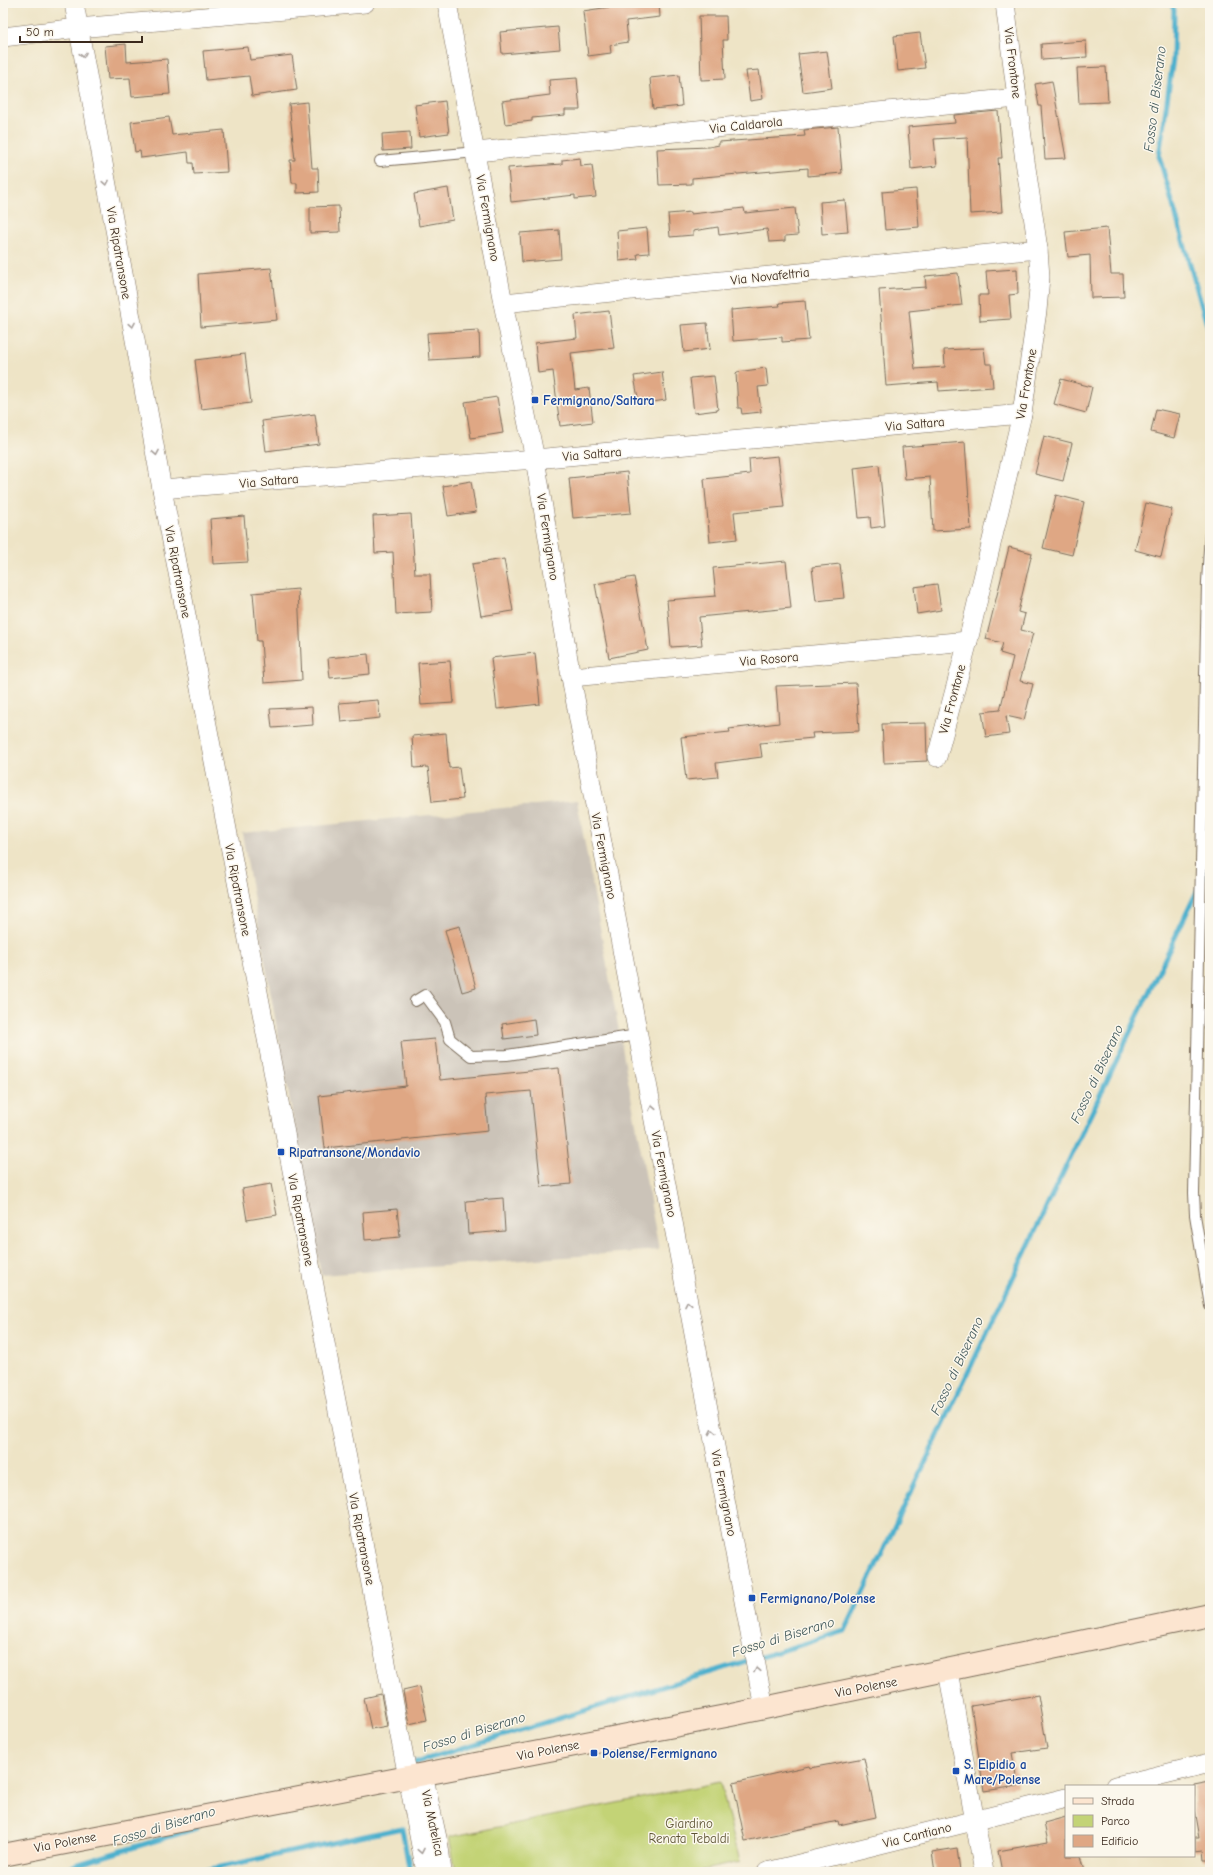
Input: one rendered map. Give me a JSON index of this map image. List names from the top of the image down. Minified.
{"streets":{"main road":["Via Polense"],"street":["Via Frontone","Via Caldarola","Via Fermignano","Via Ripatransone","Via Novafeltria","Via Saltara","Via Rosora","Via Matelica","Via Cantiano"]},"crossings":[["Via Frontone","Via Caldarola"],["Via Frontone","Via Novafeltria"],["Via Frontone","Via Saltara"],["Via Frontone","Via Rosora"],["Via Caldarola","Via Fermignano"],["Via Fermignano","Via Novafeltria"],["Via Fermignano","Via Saltara"],["Via Fermignano","Via Rosora"],["Via Fermignano","Via Polense"],["Via Ripatransone","Via Saltara"],["Via Ripatransone","Via Polense"],["Via Ripatransone","Via Matelica"],["Via Polense","Via Matelica"]],"one_way":["Via Fermignano"],"water":["Fosso di Biserano"],"parks":["Giardino Renata Tebaldi"],"places":{"transit":["Fermignano/Saltara","Ripatransone/Mondavio","Fermignano/Polense","Polense/Fermignano","S. Elpidio a Mare/Polense"]},"legend":["Strada","Parco","Edificio"],"scale_bar":"50 m"}
